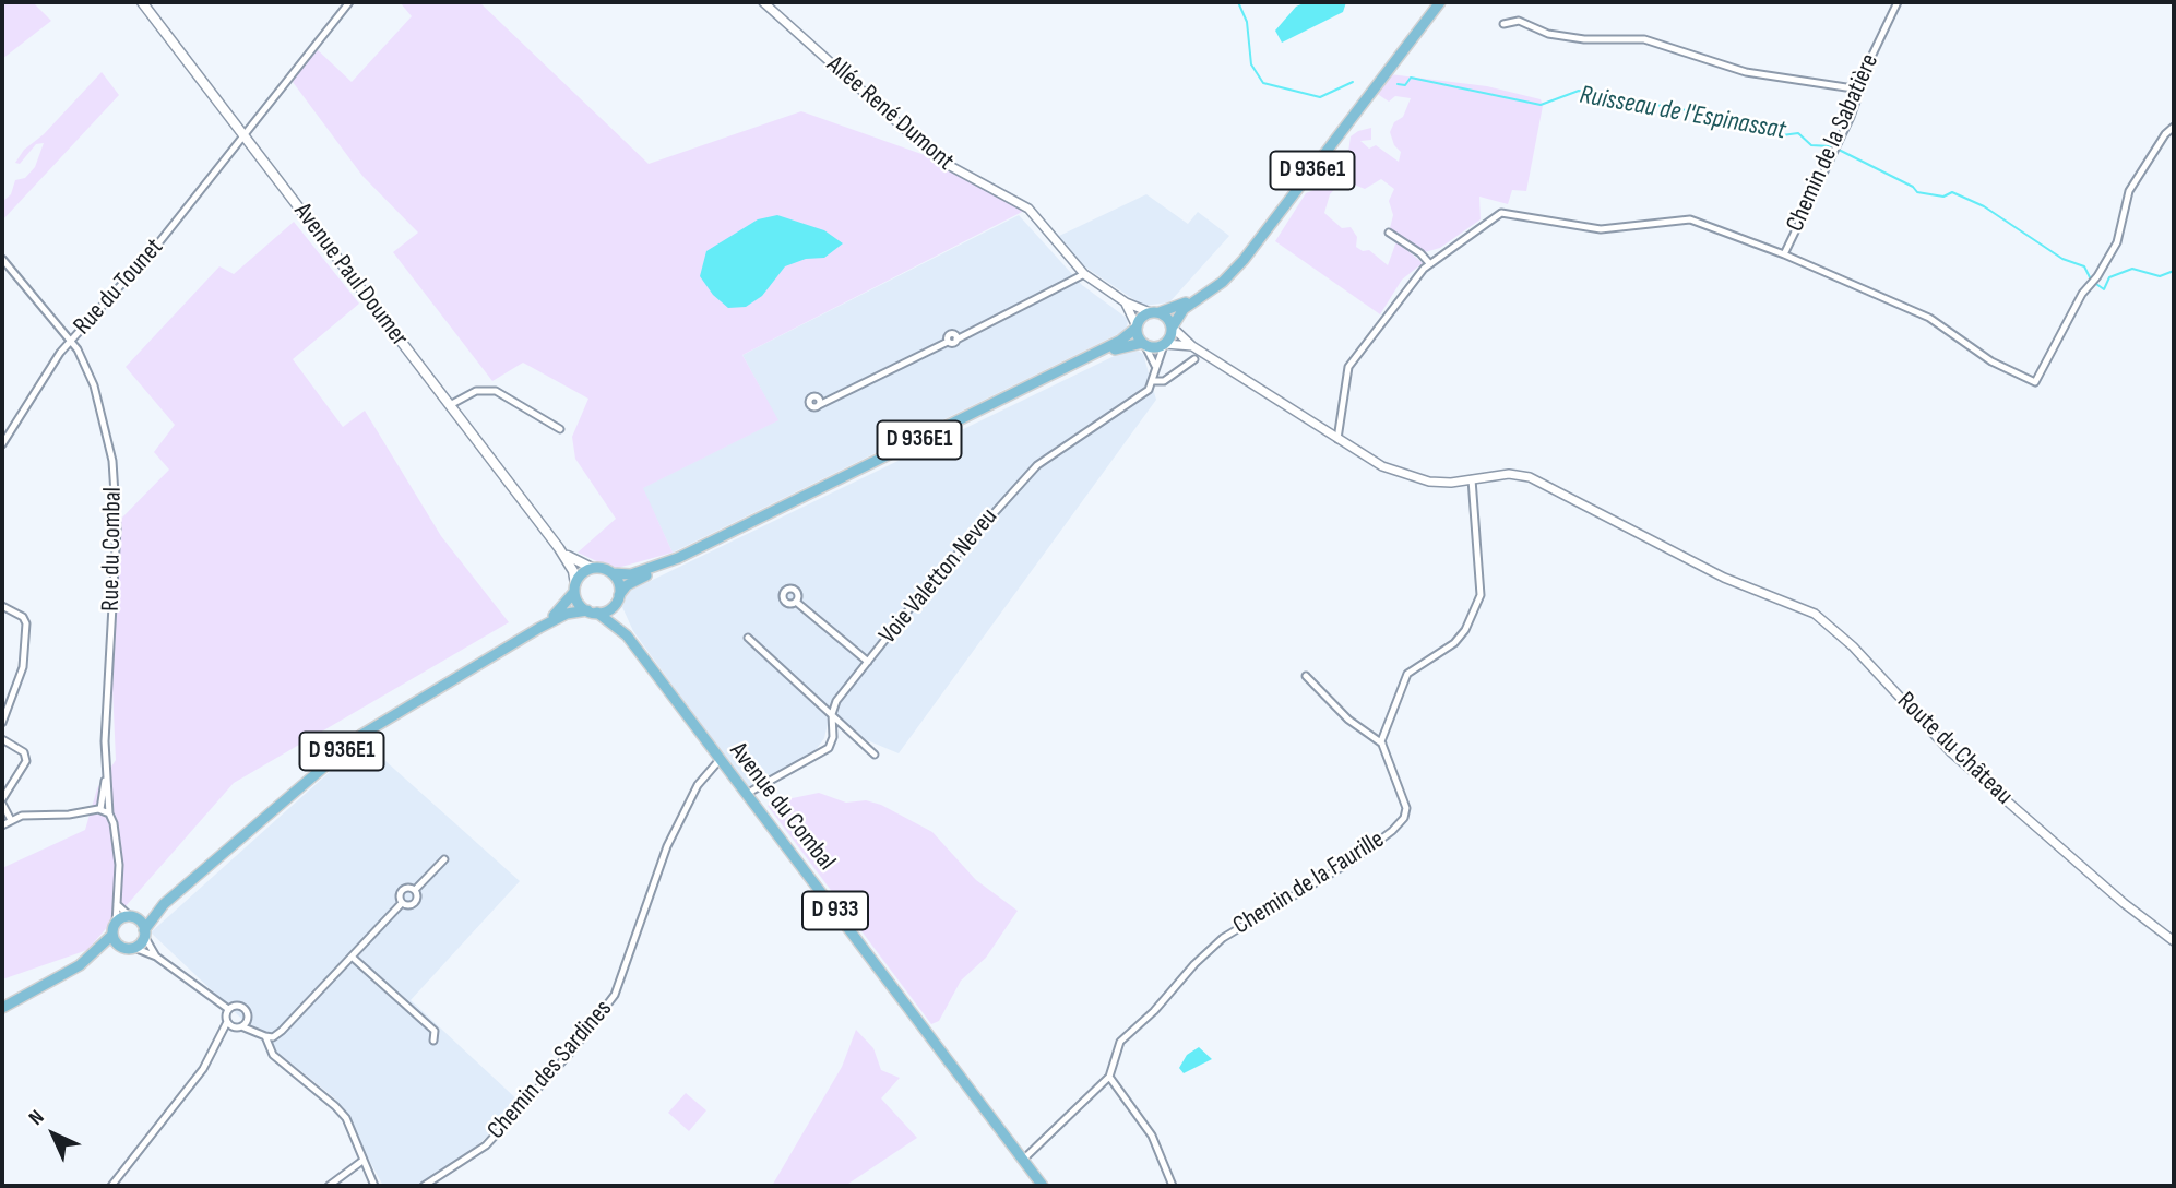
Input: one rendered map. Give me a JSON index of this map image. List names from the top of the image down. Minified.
{"streets":{"main road":["D 936e1","Avenue Paul Doumer","D 936E1","Avenue du Combal","D 933"],"street":["Allée René Dumont","Chemin de la Sabatière","Rue du Tounet","Rue du Combal","Voie Valetton Neveu","Route du Château","Chemin de la Faurille","Chemin des Sardines"]},"crossings":[["Allée René Dumont","D 936e1"],["Allée René Dumont","D 936E1"],["Allée René Dumont","Route du Château"],["Chemin de la Sabatière","Route du Château"],["D 936e1","D 936E1"],["D 936e1","Route du Château"],["Avenue Paul Doumer","Rue du Tounet"],["Rue du Tounet","Rue du Combal"],["D 936E1","Route du Château"],["D 936E1","D 933"],["Avenue du Combal","Chemin de la Faurille"],["Avenue du Combal","D 933"],["Avenue du Combal","Chemin des Sardines"]],"water":["Ruisseau de l'Espinassat"],"north":"top left"}
